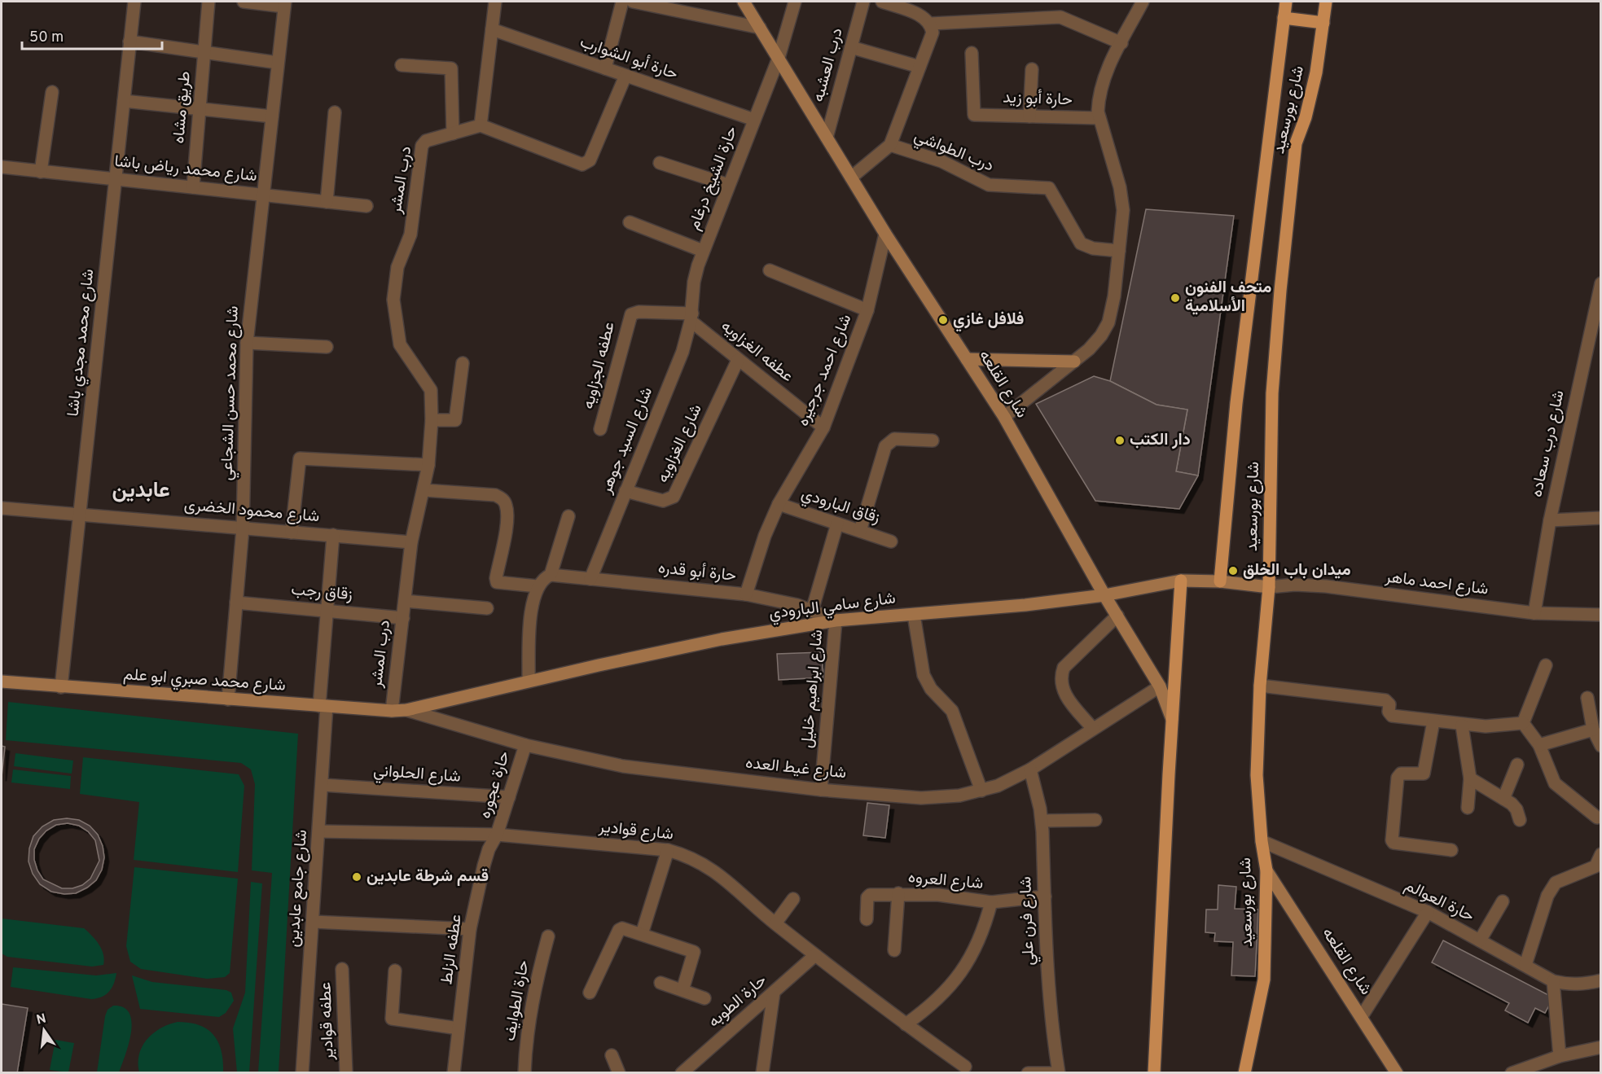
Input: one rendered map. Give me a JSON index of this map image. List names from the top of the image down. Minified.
{"streets":{"main road":["شارع بورسعيد","شارع القلعه","شارع سامي البارودي","شارع محمد صبري ابو علم"],"street":["حارة أبو الشوارب","درب العشبه","حارة أبو زيد","طريق مشاه","درب الطواشي","شارع محمد رياض باشا","حارة الشيخ درغام","درب المشر","شارع محمد مجدي باشا","عطفه الغزاويه","عطفه الجزاويه","شارع احمد جرجيره","شارع محمد حسن الشجاعي","شارع السيد جوهر","شارع الغزاويه","شارع درب سعاده","زقاق البارودي","شارع محمود الخضرى","حارة أبو قدره","شارع احمد ماهر","زقاق رجب","شارع ابراهيم خليل","شارع غيط العده","شارع الحلواني","حارة عجوره","شارع قوادير","شارع العروه","شارع جامع عابدين","حارة العوالم","شارع فرن علي","عطفه الزلط","حارة الطوايف","حارة الطوبه","عطفه قوادير"]},"crossings":[["حارة أبو الشوارب","حارة الشيخ درغام"],["درب العشبه","شارع القلعه"],["طريق مشاه","شارع محمد رياض باشا"],["شارع بورسعيد","شارع القلعه"],["شارع بورسعيد","شارع احمد ماهر"],["شارع بورسعيد","شارع سامي البارودي"],["شارع بورسعيد","حارة العوالم"],["شارع محمد رياض باشا","شارع محمد مجدي باشا"],["شارع محمد رياض باشا","شارع محمد حسن الشجاعي"],["حارة الشيخ درغام","عطفه الغزاويه"],["حارة الشيخ درغام","عطفه الجزاويه"],["حارة الشيخ درغام","شارع القلعه"],["حارة الشيخ درغام","شارع السيد جوهر"],["درب المشر","شارع محمود الخضرى"],["درب المشر","زقاق رجب"],["درب المشر","شارع محمد صبري ابو علم"],["شارع محمد مجدي باشا","شارع محمود الخضرى"],["شارع محمد مجدي باشا","شارع محمد صبري ابو علم"],["عطفه الغزاويه","عطفه الجزاويه"],["عطفه الغزاويه","شارع احمد جرجيره"],["عطفه الغزاويه","شارع السيد جوهر"],["عطفه الغزاويه","شارع الغزاويه"],["عطفه الجزاويه","شارع السيد جوهر"],["شارع احمد جرجيره","شارع القلعه"],["شارع احمد جرجيره","زقاق البارودي"],["شارع احمد جرجيره","حارة أبو قدره"],["شارع القلعه","شارع سامي البارودي"],["شارع القلعه","شارع غيط العده"],["شارع محمد حسن الشجاعي","شارع محمود الخضرى"],["شارع محمد حسن الشجاعي","زقاق رجب"],["شارع محمد حسن الشجاعي","شارع محمد صبري ابو علم"],["شارع السيد جوهر","شارع الغزاويه"],["شارع السيد جوهر","حارة أبو قدره"],["شارع درب سعاده","شارع احمد ماهر"],["شارع محمود الخضرى","شارع جامع عابدين"],["حارة أبو قدره","شارع سامي البارودي"],["حارة أبو قدره","شارع ابراهيم خليل"],["شارع احمد ماهر","شارع سامي البارودي"],["زقاق رجب","شارع جامع عابدين"],["شارع سامي البارودي","شارع محمد صبري ابو علم"],["شارع سامي البارودي","شارع ابراهيم خليل"],["شارع سامي البارودي","شارع غيط العده"],["شارع محمد صبري ابو علم","شارع غيط العده"],["شارع محمد صبري ابو علم","شارع جامع عابدين"],["شارع ابراهيم خليل","شارع غيط العده"],["شارع غيط العده","حارة عجوره"],["شارع غيط العده","شارع فرن علي"],["شارع الحلواني","حارة عجوره"],["شارع الحلواني","شارع جامع عابدين"],["حارة عجوره","شارع قوادير"],["حارة عجوره","عطفه الزلط"],["شارع قوادير","شارع جامع عابدين"],["شارع قوادير","عطفه الزلط"],["شارع قوادير","حارة الطوبه"],["شارع العروه","شارع فرن علي"]],"districts":["عابدين"],"places":["متحف الفنون الأسلامية","فلافل غازي","دار الكتب","ميدان باب الخلق","قسم شرطة عابدين"],"scale_bar":"50 m","north":"top"}
